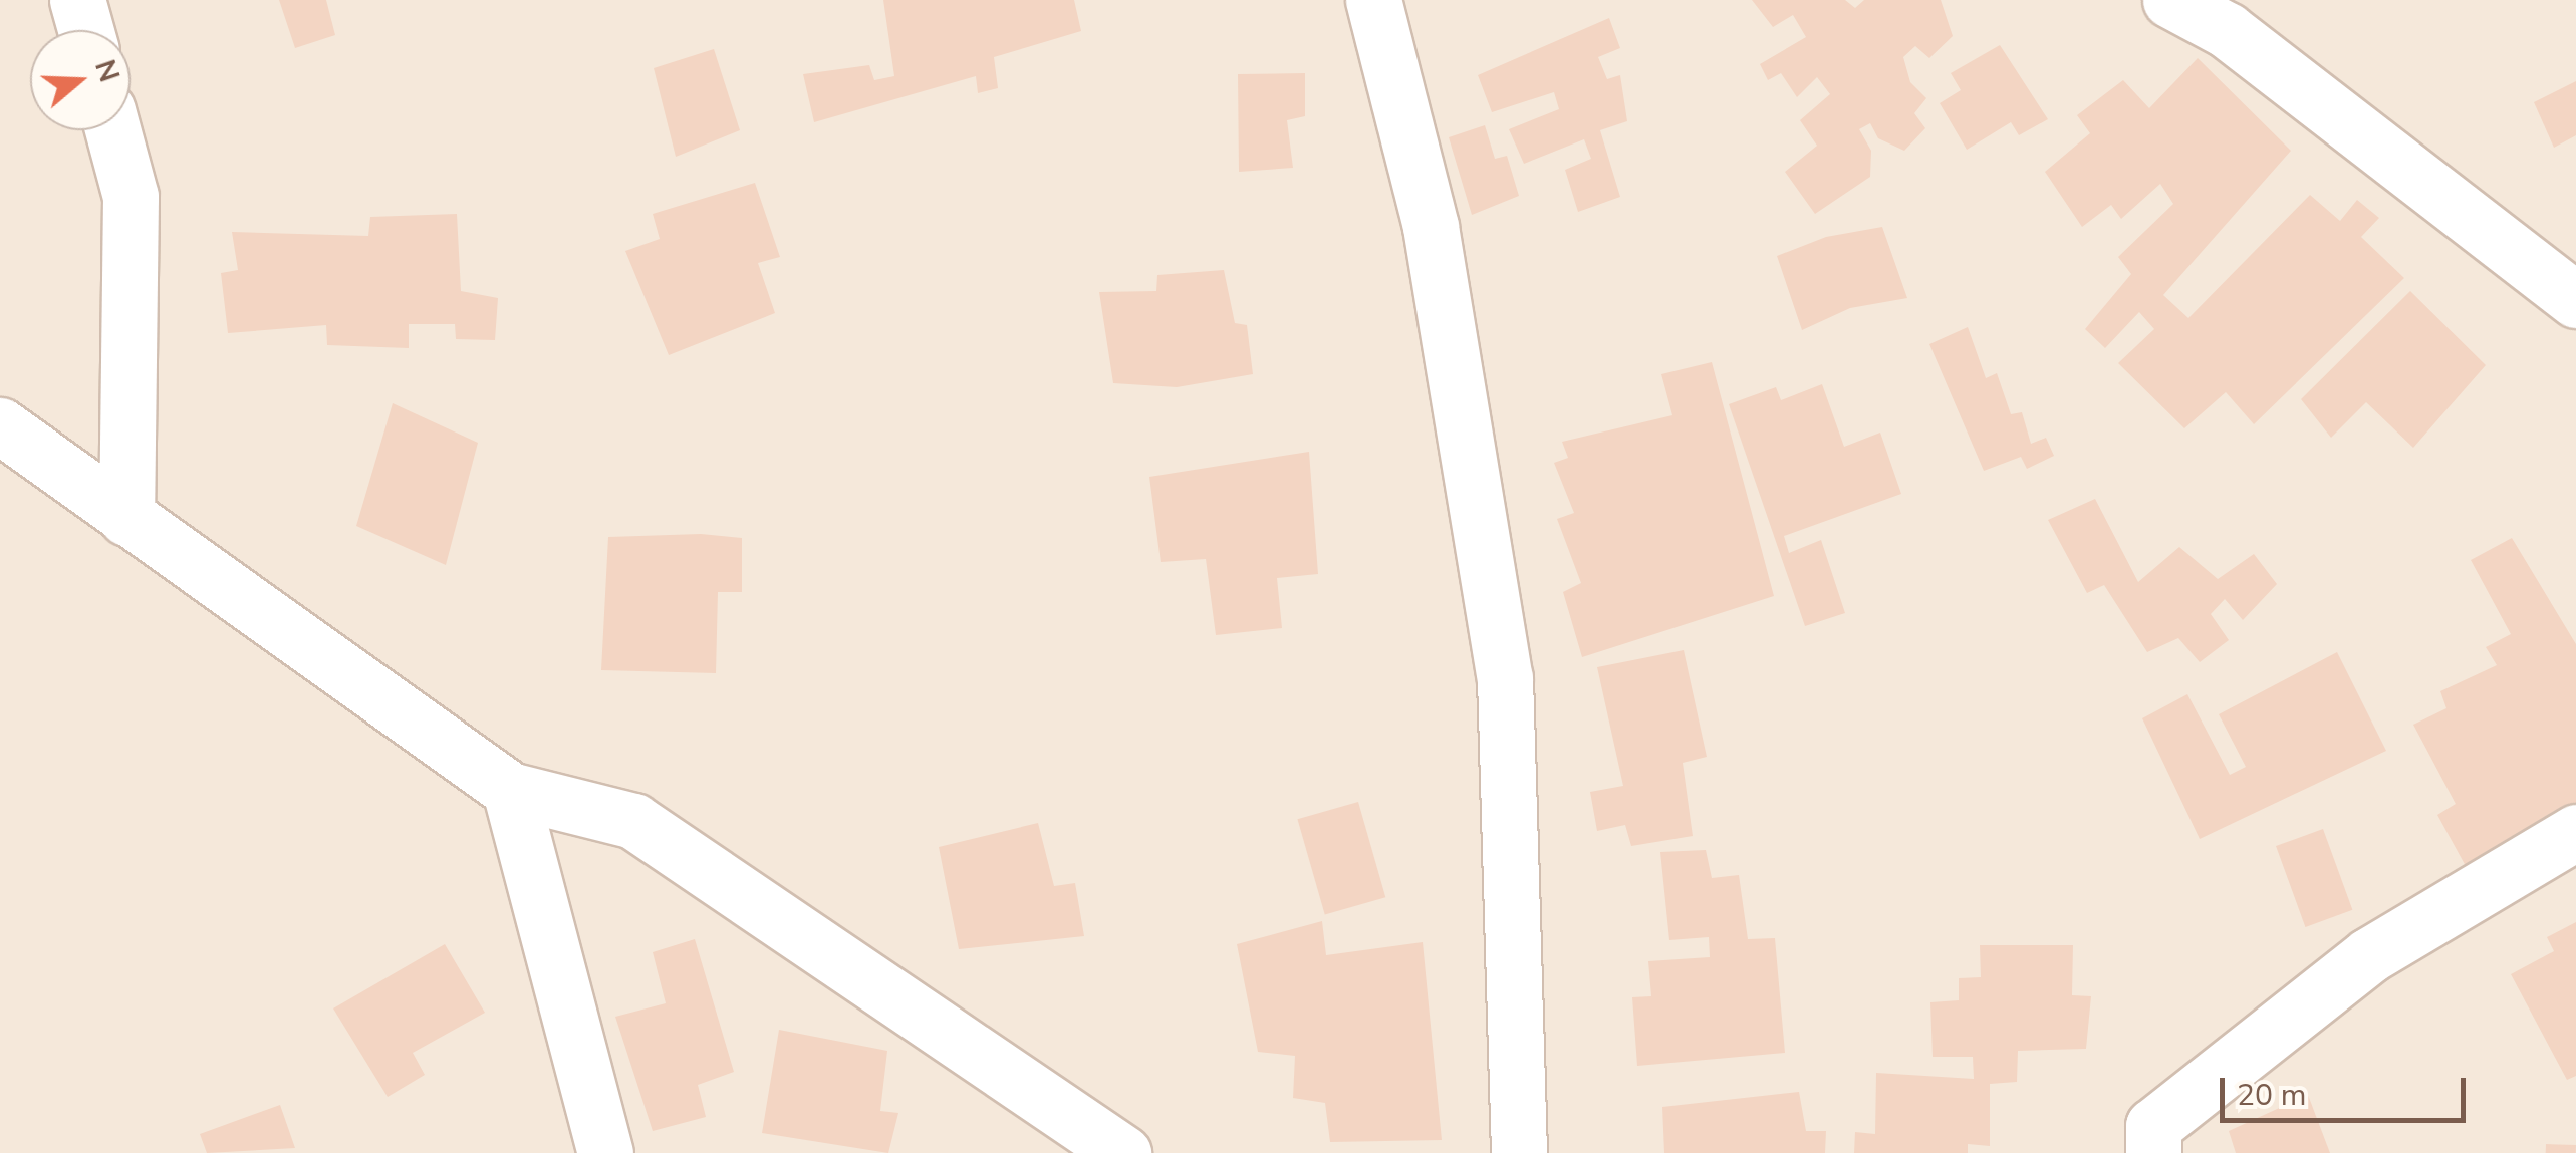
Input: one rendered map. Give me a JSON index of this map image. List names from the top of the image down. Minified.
{"scale_bar":"20 m","north":"right"}
